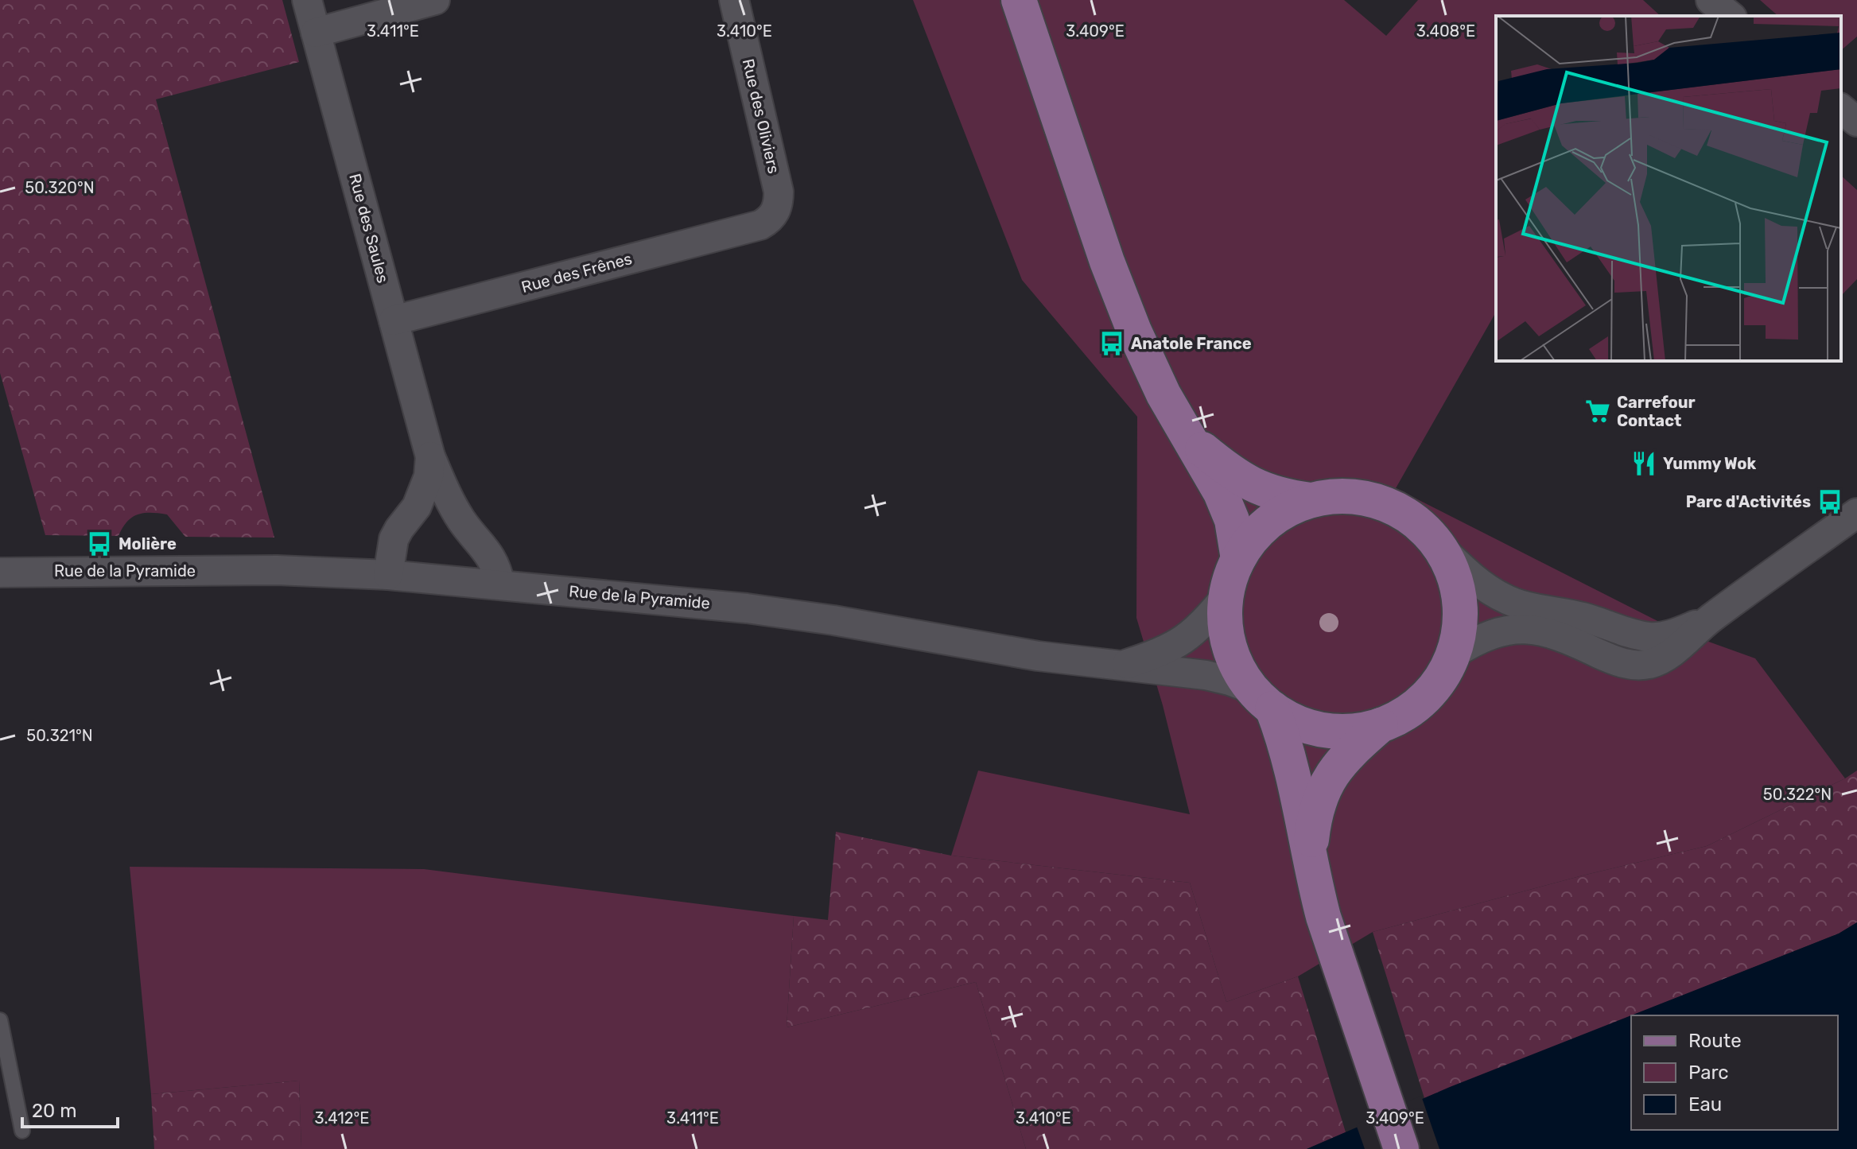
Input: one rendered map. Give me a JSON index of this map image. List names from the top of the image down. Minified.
{"streets":{"street":["Rue des Oliviers","Rue des Saules","Rue des Frênes","Rue de la Pyramide"]},"crossings":[["Rue des Oliviers","Rue des Frênes"],["Rue des Saules","Rue des Frênes"],["Rue des Saules","Rue de la Pyramide"]],"places":{"bus stop":["Anatole France","Parc d'Activités","Molière"],"supermarket":["Carrefour Contact"],"restaurant":["Yummy Wok"]},"legend":["Route","Parc","Eau"],"scale_bar":"20 m","coordinates":["3.411°E","3.410°E","3.409°E","3.408°E","50.320°N","50.321°N","50.322°N","3.412°E"]}
